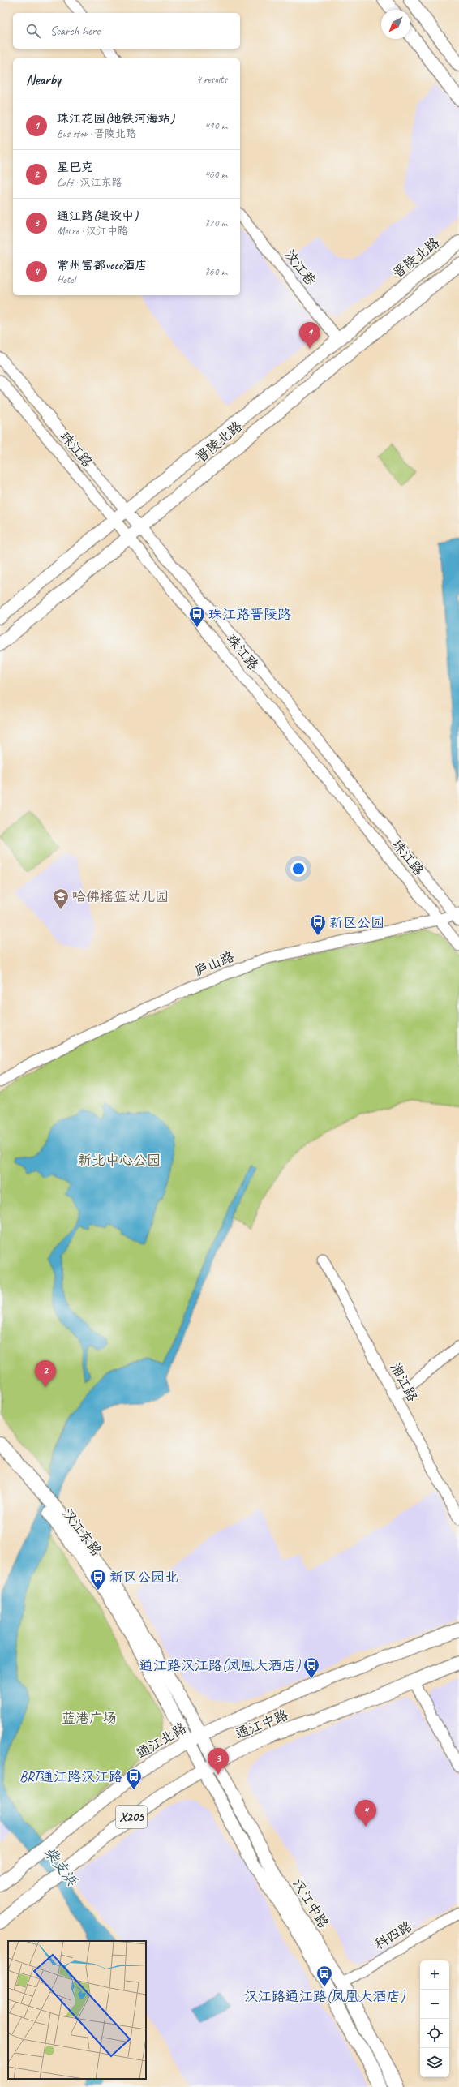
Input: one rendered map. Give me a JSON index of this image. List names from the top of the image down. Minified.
{"streets":{"main road":["晋陵北路","汉江东路","通江中路","通江北路","X205","汉江中路"],"street":["汶江巷","珠江路","庐山路","湘江路","科四路"]},"crossings":[["晋陵北路","汶江巷"],["晋陵北路","珠江路"],["珠江路","庐山路"],["汉江东路","通江中路"],["汉江东路","通江北路"],["汉江东路","汉江中路"],["通江中路","通江北路"],["通江中路","汉江中路"],["通江北路","汉江中路"],["汉江中路","科四路"]],"water":["柴支浜"],"parks":["新北中心公园","蓝港广场"],"places":{"bus stop":["珠江路晋陵路","新区公园","新区公园北","通江路汉江路(凤凰大酒店)","BRT通江路汉江路","汉江路通江路(凤凰大酒店)"],"school or university":["哈佛摇篮幼儿园"]},"north":"bottom left","page":{"search":"Search here","heading":["Nearby","4 results"],"list":[{"mark":"1","name":"珠江花园(地铁河海站)","note":"Bus stop · 晋陵北路","value":"410 m"},{"mark":"2","name":"星巴克","note":"Café · 汉江东路","value":"460 m"},{"mark":"3","name":"通江路(建设中)","note":"Metro · 汉江中路","value":"720 m"},{"mark":"4","name":"常州富都voco酒店","note":"Hotel","value":"760 m"}],"pins":["1","2","3","4"],"map_buttons":["+","−"]}}
